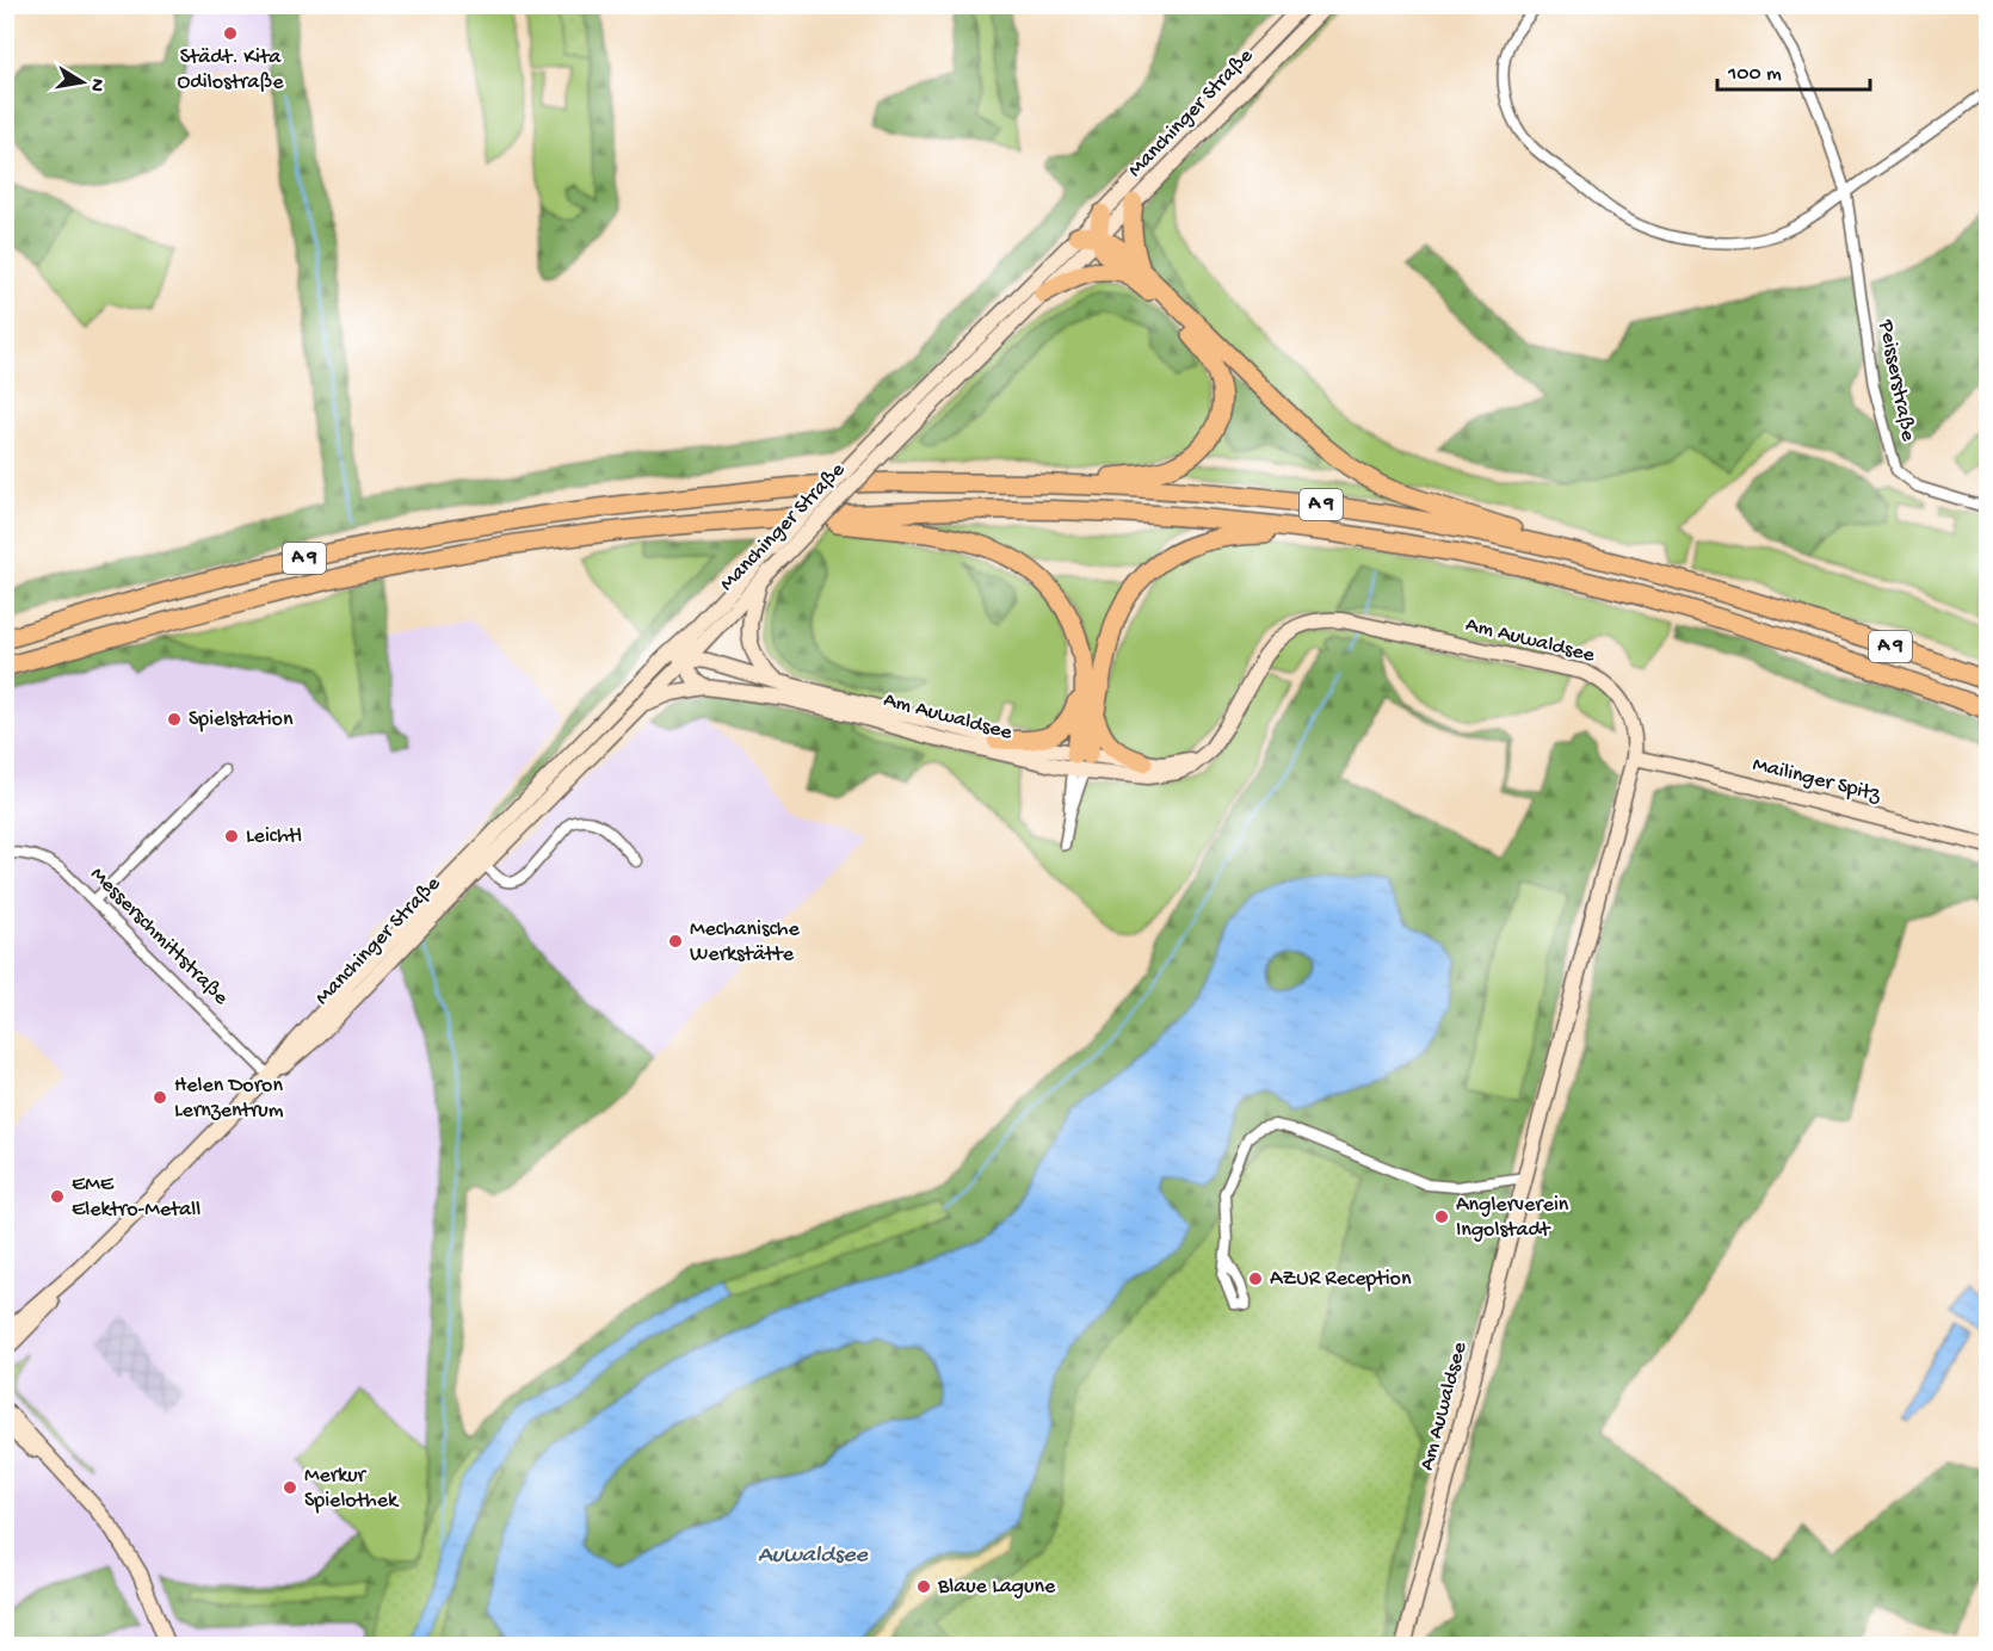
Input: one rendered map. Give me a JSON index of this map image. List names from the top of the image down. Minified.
{"streets":{"highway":["A 9"],"main road":["Manchinger Straße","Am Auwaldsee","Mailinger Spitz"],"street":["Peisserstraße","Messerschmittstraße"]},"crossings":[["Manchinger Straße","Am Auwaldsee"],["Manchinger Straße","Messerschmittstraße"],["Am Auwaldsee","Mailinger Spitz"]],"water":["Auwaldsee"],"places":["Städt. Kita Odilostraße","Spielstation","Leichtl","Mechanische Werkstätte","Helen Doron Lernzentrum","EME Elektro-Metall","Anglerverein Ingolstadt","AZUR Reception","Merkur Spielothek","Blaue Lagune"],"scale_bar":"100 m","north":"right"}
